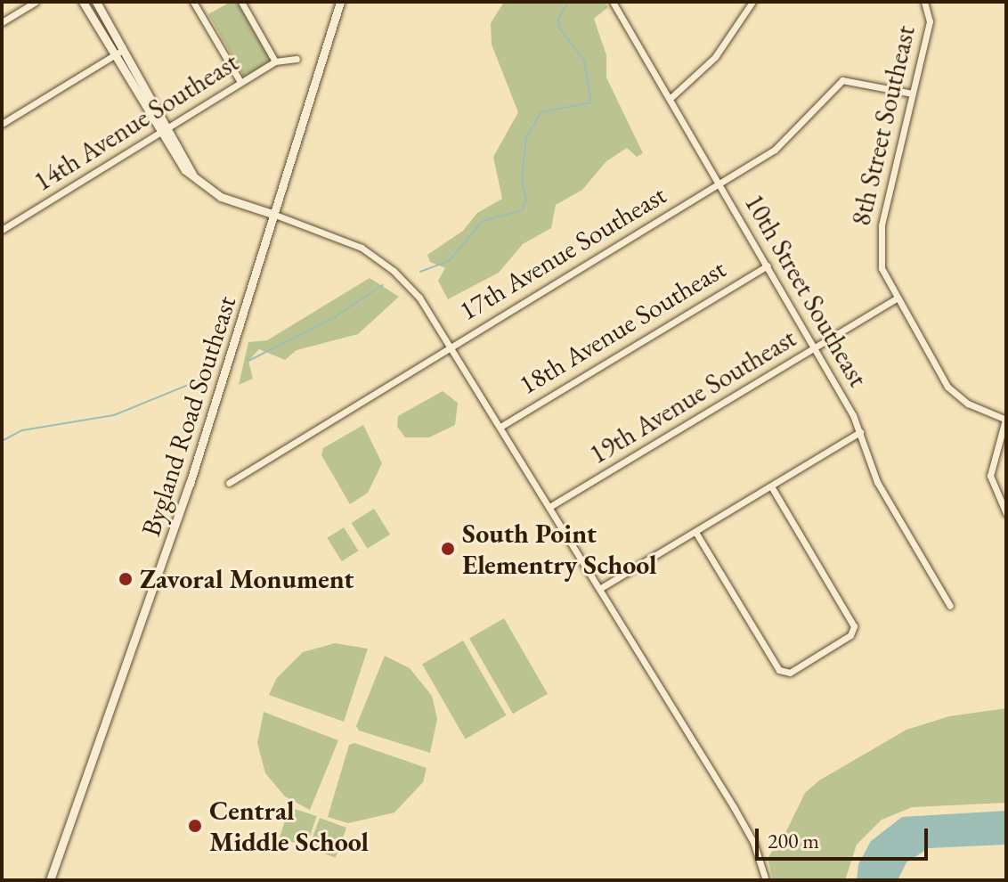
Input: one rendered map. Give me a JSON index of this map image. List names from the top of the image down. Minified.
{"streets":{"street":["14th Avenue Southeast","8th Street Southeast","17th Avenue Southeast","10th Street Southeast","18th Avenue Southeast","19th Avenue Southeast","Bygland Road Southeast"]},"crossings":[["8th Street Southeast","17th Avenue Southeast"],["8th Street Southeast","19th Avenue Southeast"],["17th Avenue Southeast","10th Street Southeast"],["10th Street Southeast","18th Avenue Southeast"],["10th Street Southeast","19th Avenue Southeast"]],"places":["South Point Elementry School","Zavoral Monument","Central Middle School"],"scale_bar":"200 m"}
